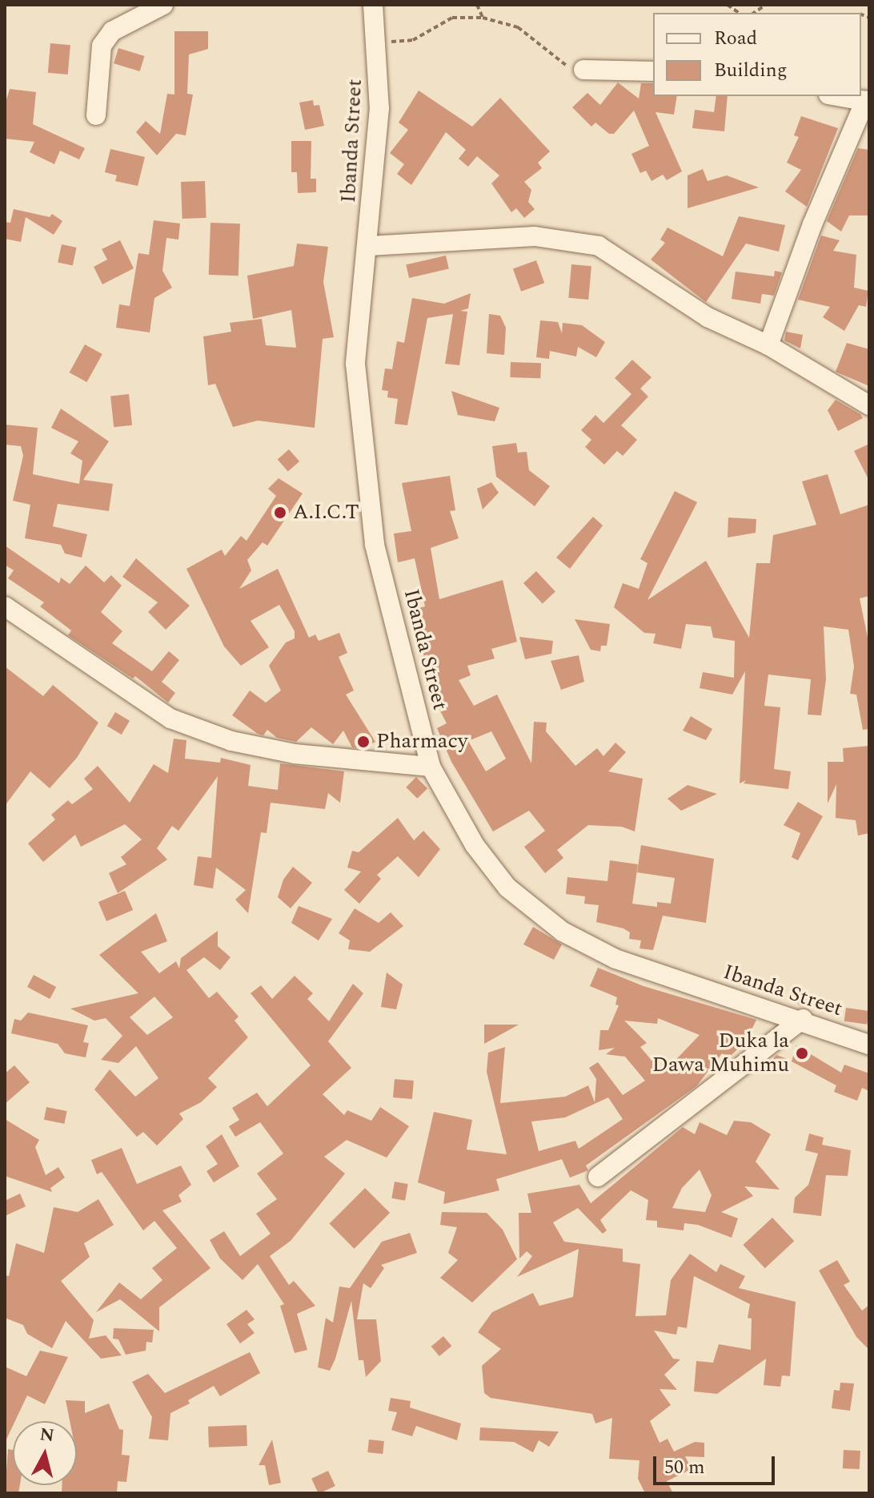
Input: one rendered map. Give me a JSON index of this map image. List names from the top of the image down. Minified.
{"streets":{"street":["Ibanda Street"]},"places":["A.I.C.T","Pharmacy","Duka la Dawa Muhimu"],"legend":["Road","Building"],"scale_bar":"50 m","north":"top"}
